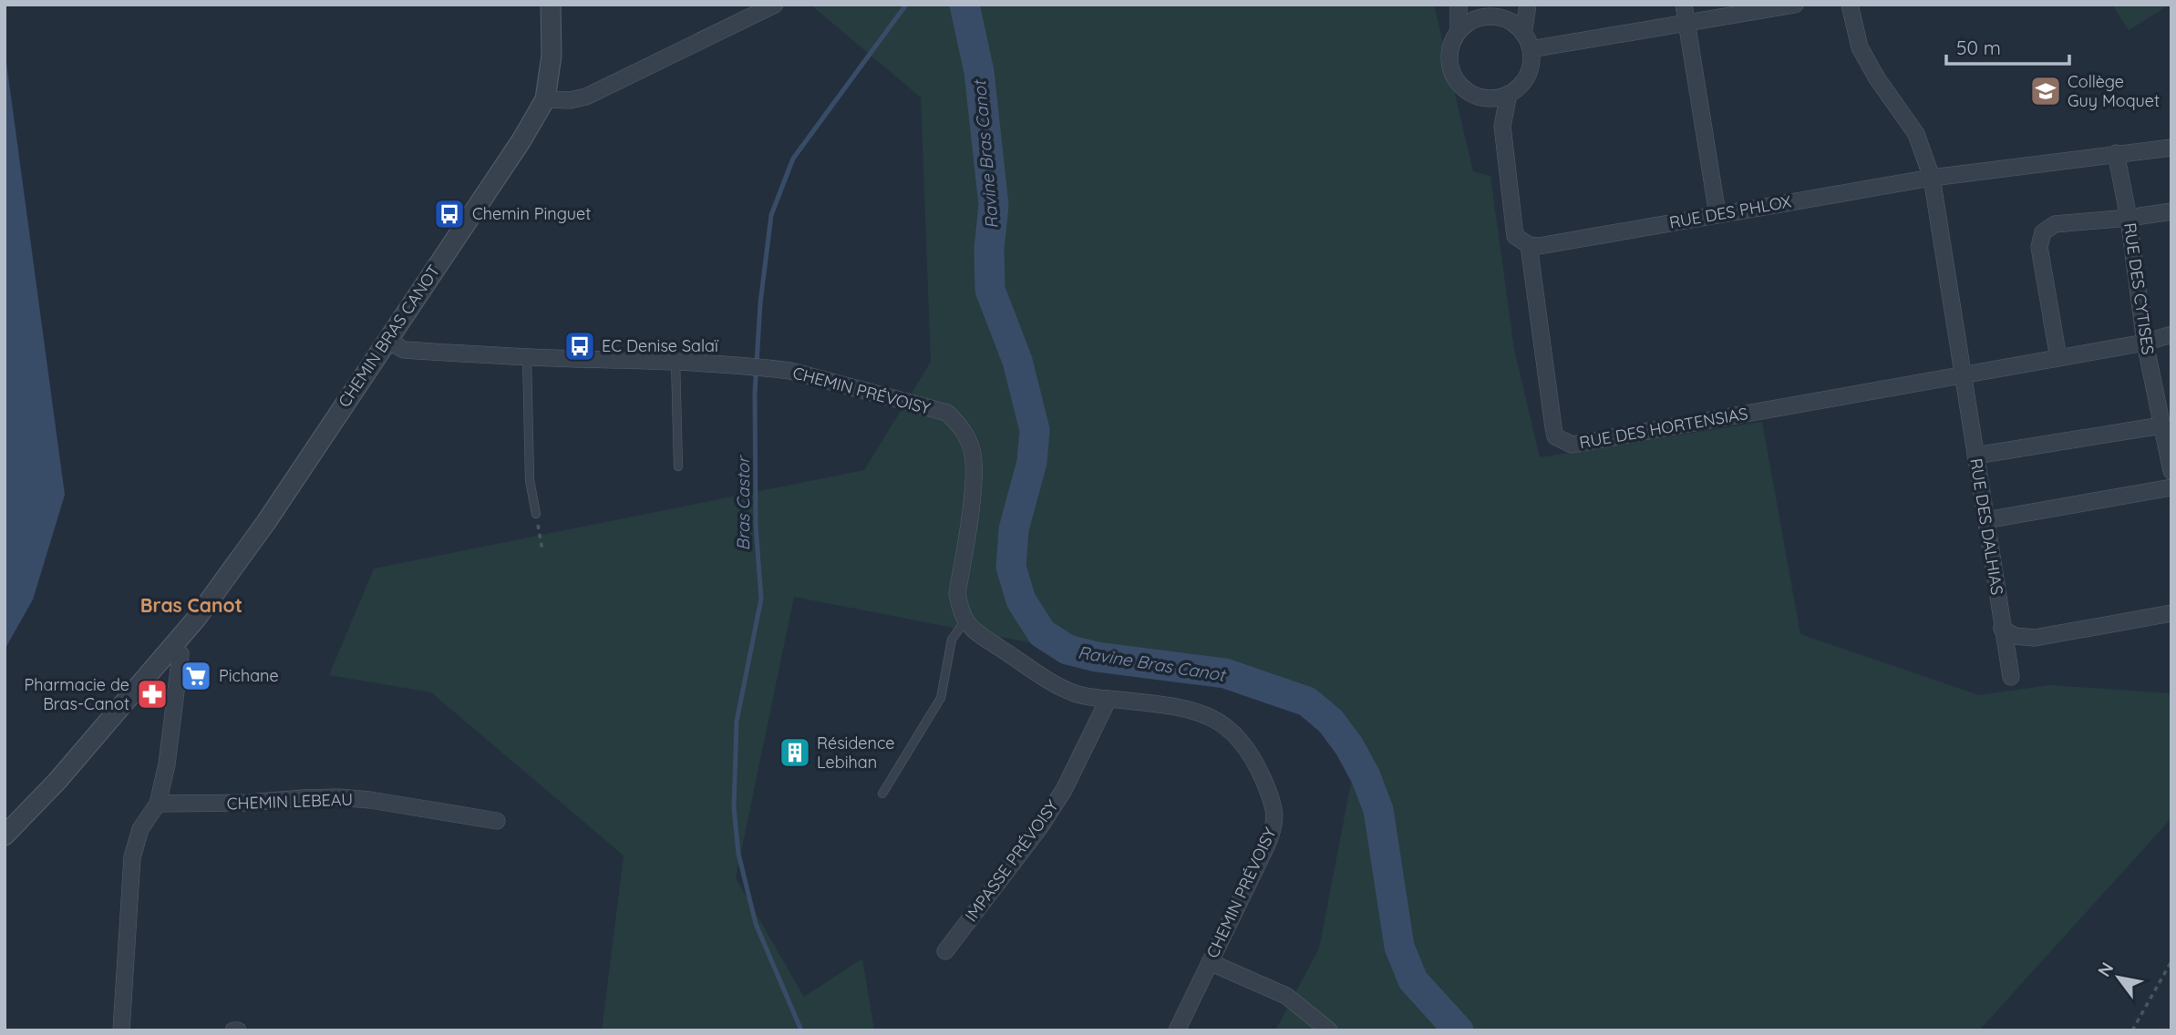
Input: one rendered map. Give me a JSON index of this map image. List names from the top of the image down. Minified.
{"streets":{"street":["RUE DES PHLOX","RUE DES CYTISES","CHEMIN BRAS CANOT","CHEMIN PRÉVOISY","RUE DES HORTENSIAS","RUE DES DALHIAS","CHEMIN LEBEAU","IMPASSE PRÉVOISY"]},"crossings":[["RUE DES PHLOX","RUE DES CYTISES"],["RUE DES PHLOX","RUE DES HORTENSIAS"],["RUE DES PHLOX","RUE DES DALHIAS"],["CHEMIN PRÉVOISY","IMPASSE PRÉVOISY"],["RUE DES HORTENSIAS","RUE DES DALHIAS"]],"districts":["Bras Canot"],"water":["Ravine Bras Canot","Bras Castor"],"places":{"school or university":["Collège Guy Moquet"],"bus stop":["Chemin Pinguet","EC Denise Salaï"],"supermarket":["Pichane"],"pharmacy":["Pharmacie de Bras-Canot"],"building":["Résidence Lebihan"]},"scale_bar":"50 m","north":"top left"}
